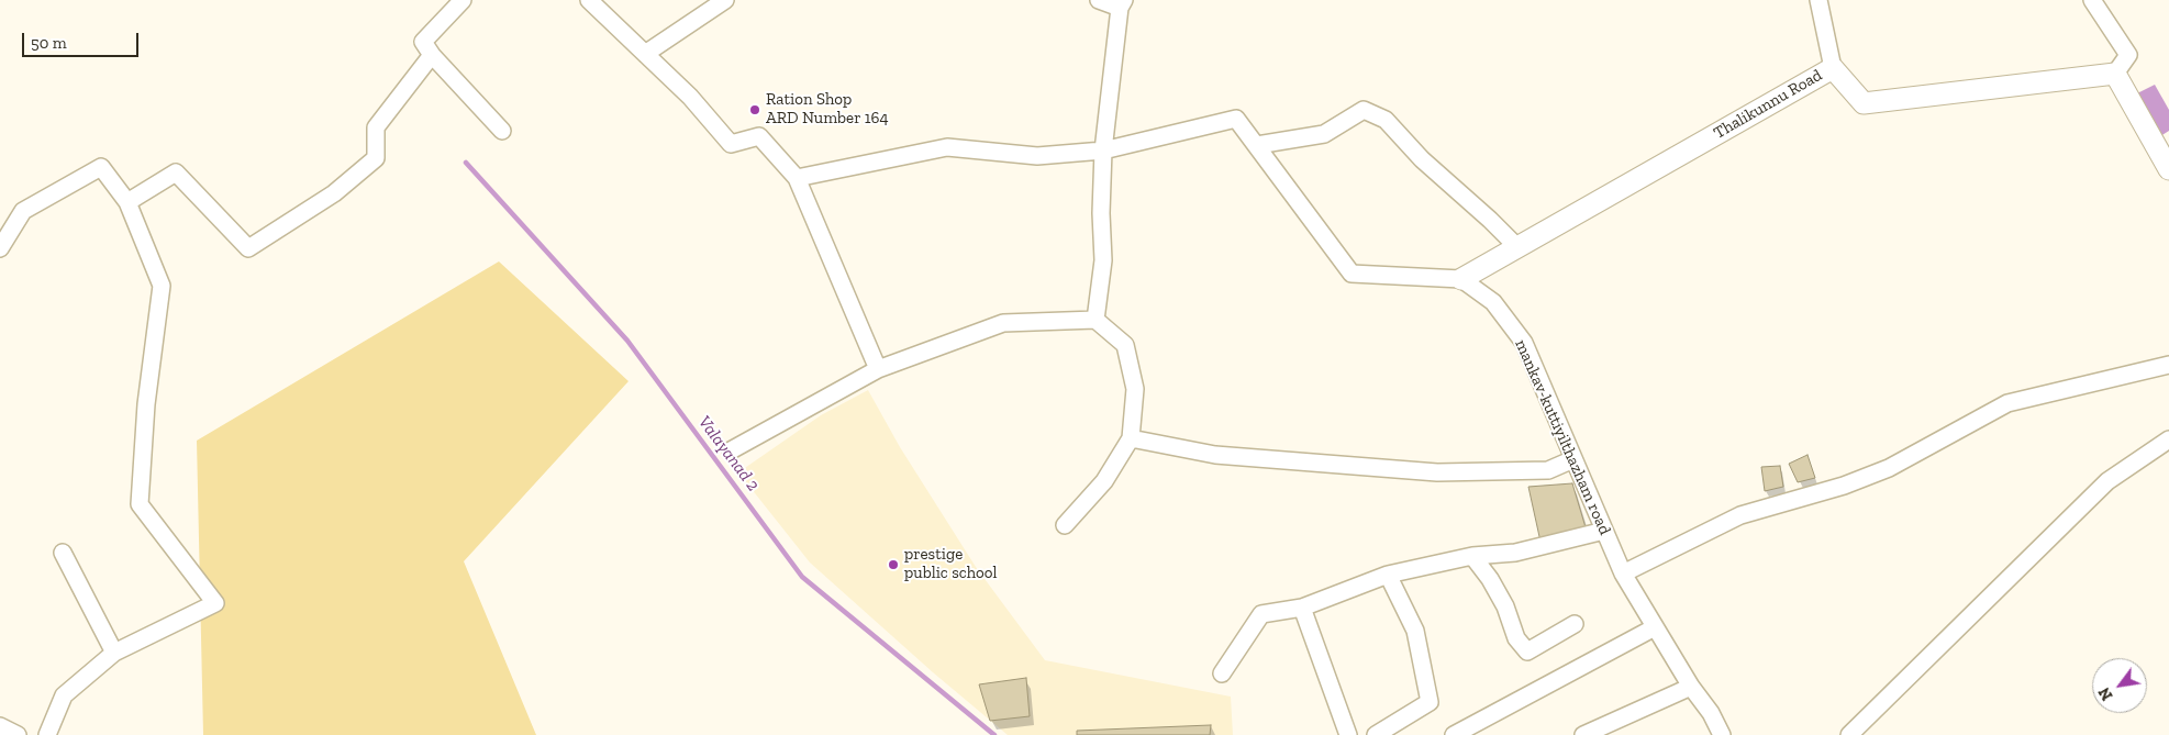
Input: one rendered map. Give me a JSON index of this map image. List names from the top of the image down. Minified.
{"streets":{"street":["Thalikunnu Road","mankav-kuttiyilthazham road"]},"crossings":[["Thalikunnu Road","mankav-kuttiyilthazham road"]],"water":["Valayanad 2"],"places":["Ration Shop ARD Number 164","prestige public school"],"scale_bar":"50 m","north":"bottom left"}
